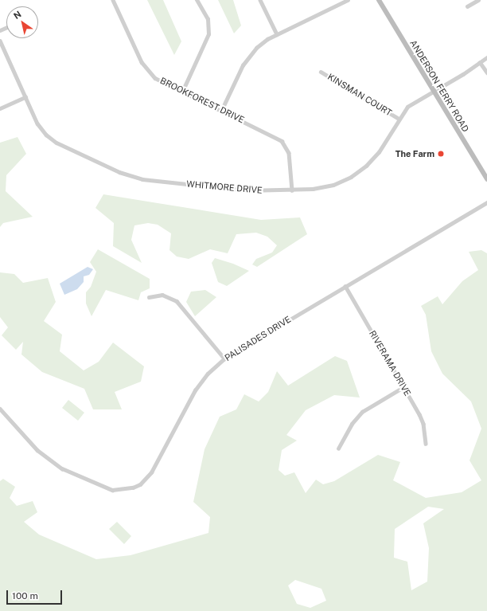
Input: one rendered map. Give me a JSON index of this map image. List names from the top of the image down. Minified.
{"streets":{"street":["ANDERSON FERRY ROAD","KINSMAN COURT","BROOKFOREST DRIVE","WHITMORE DRIVE","PALISADES DRIVE","RIVERAMA DRIVE"]},"crossings":[["ANDERSON FERRY ROAD","WHITMORE DRIVE"],["KINSMAN COURT","WHITMORE DRIVE"],["BROOKFOREST DRIVE","WHITMORE DRIVE"],["PALISADES DRIVE","RIVERAMA DRIVE"]],"places":["The Farm"],"scale_bar":"100 m","north":"top left"}
